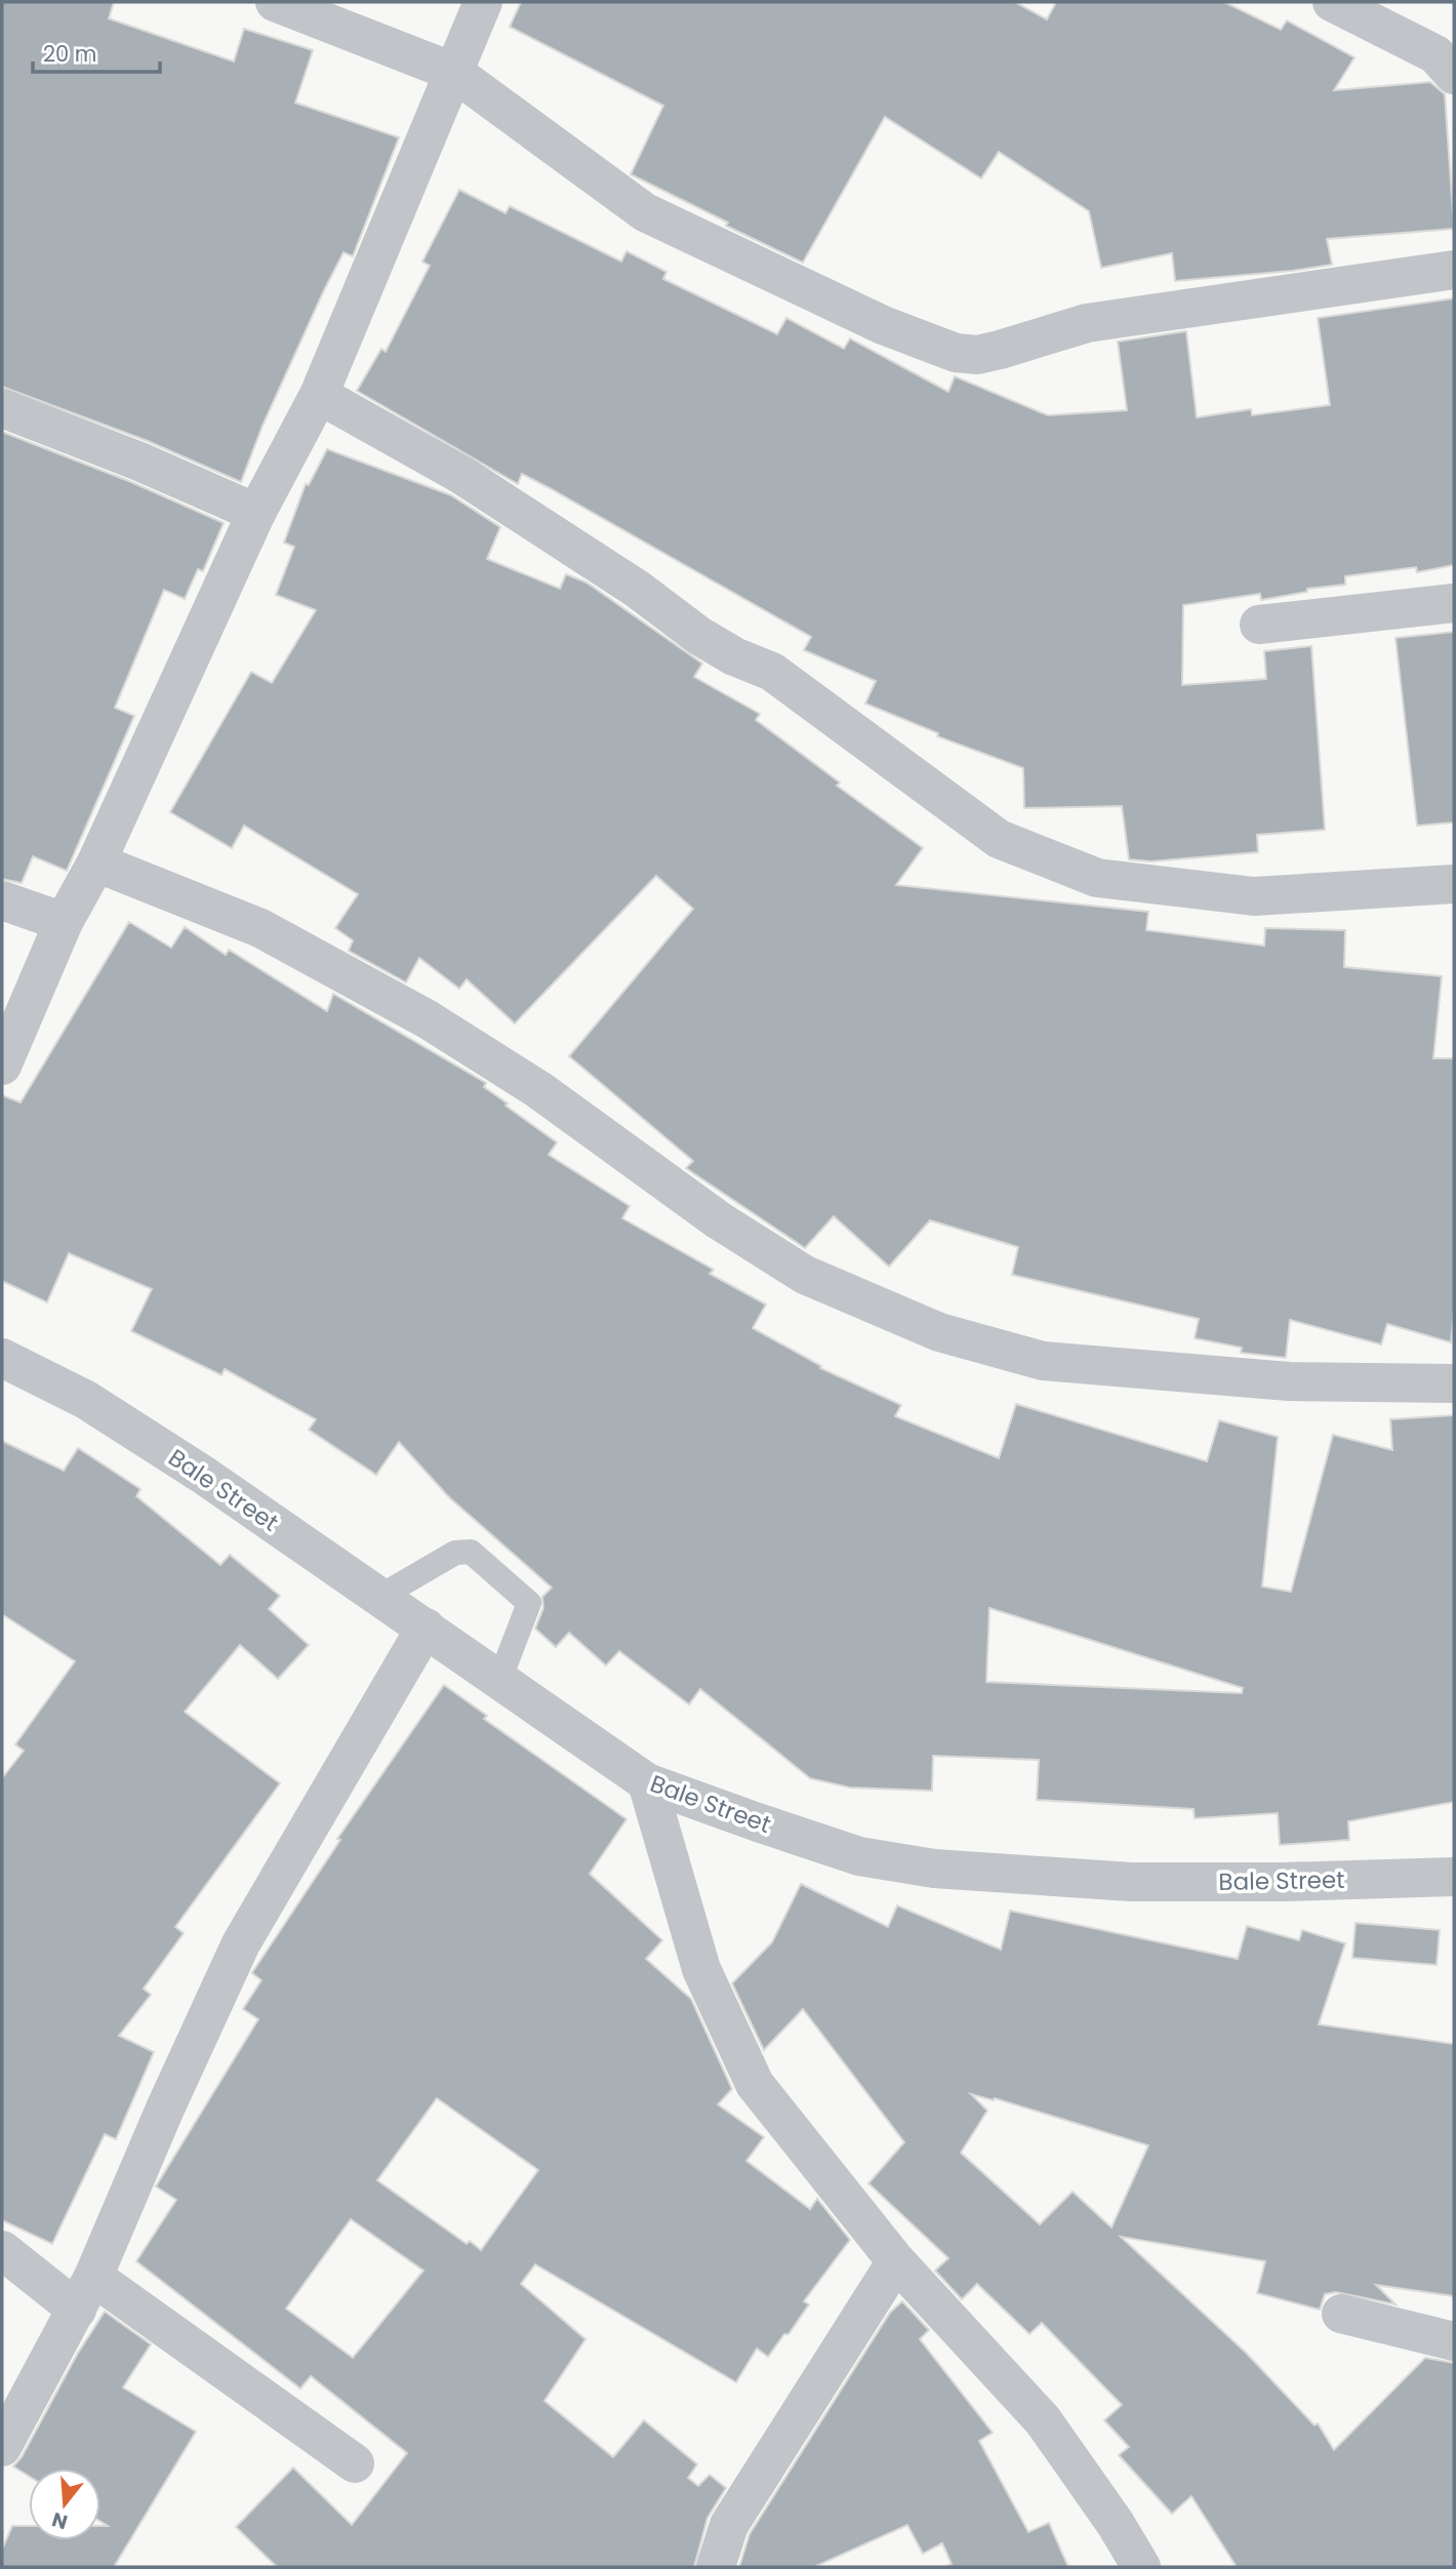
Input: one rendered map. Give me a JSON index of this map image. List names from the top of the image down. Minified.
{"streets":{"street":["Bale Street"]},"scale_bar":"20 m","north":"bottom"}
